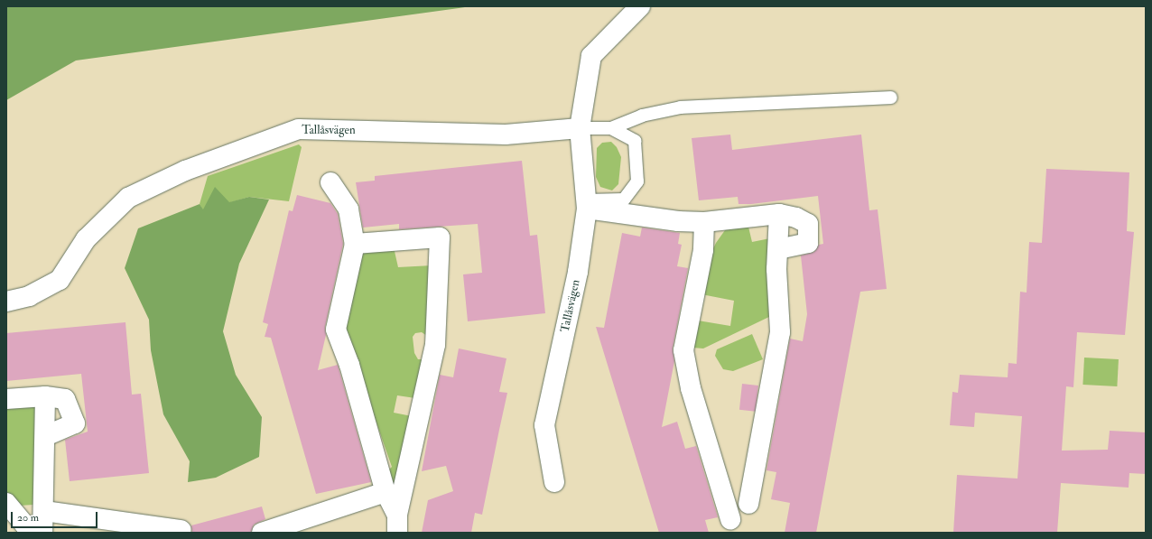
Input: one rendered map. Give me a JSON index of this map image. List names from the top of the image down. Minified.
{"streets":{"street":["Tallåsvägen"]},"scale_bar":"20 m"}
